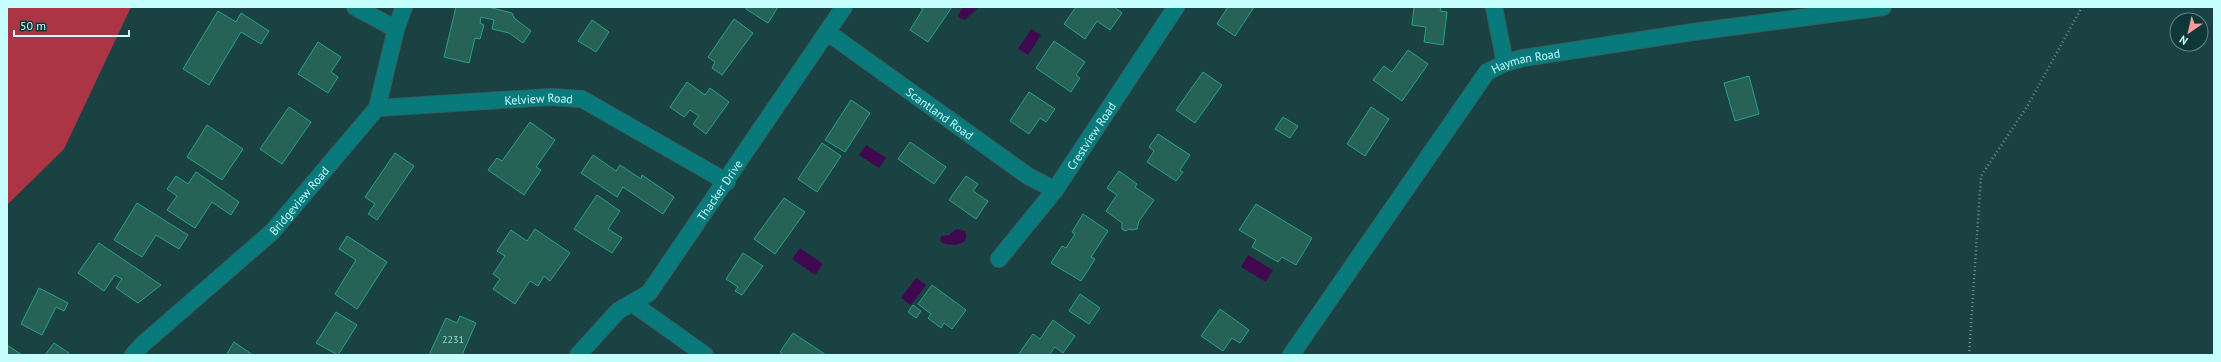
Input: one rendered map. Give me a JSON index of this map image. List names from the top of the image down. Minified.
{"streets":{"street":["Hayman Road","Kelview Road","Scantland Road","Crestview Road","Thacker Drive","Bridgeview Road"]},"crossings":[["Kelview Road","Thacker Drive"],["Kelview Road","Bridgeview Road"],["Scantland Road","Crestview Road"],["Scantland Road","Thacker Drive"]],"house_numbers":["2231"],"scale_bar":"50 m","north":"bottom left"}
